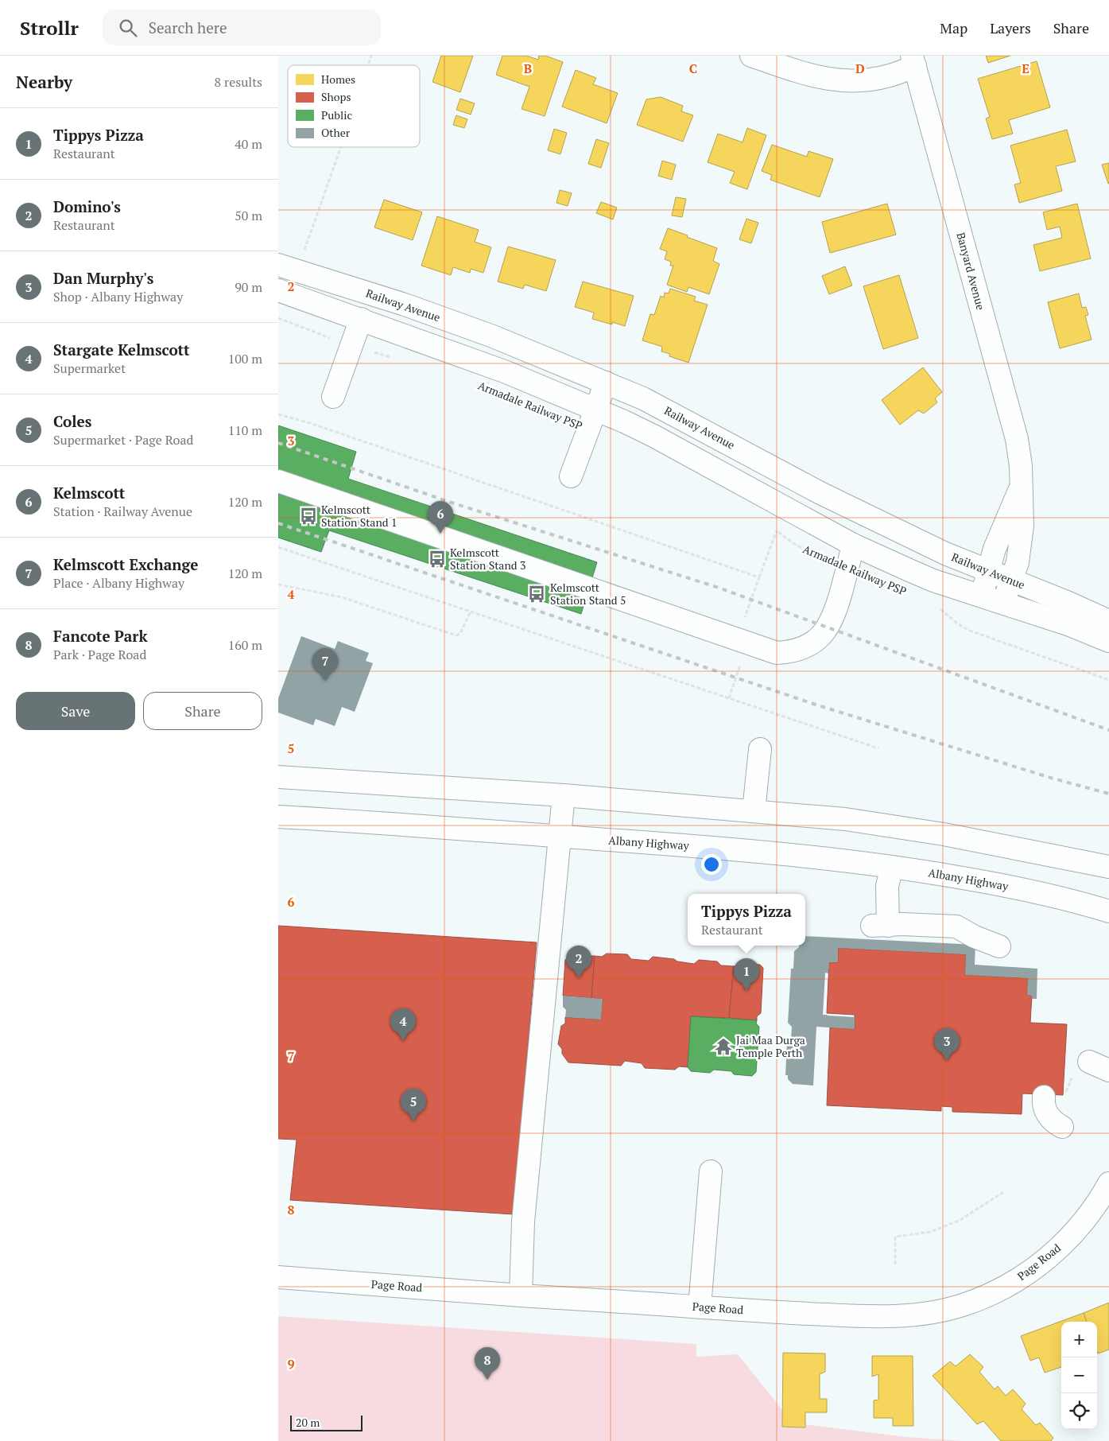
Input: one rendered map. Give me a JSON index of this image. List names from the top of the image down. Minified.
{"streets":{"main road":["Banyard Avenue","Railway Avenue","Albany Highway","Page Road"],"path":["Armadale Railway PSP"]},"crossings":[["Banyard Avenue","Railway Avenue"]],"places":{"bus stop":["Kelmscott Station Stand 1","Kelmscott Station Stand 3","Kelmscott Station Stand 5"],"temple":["Jai Maa Durga Temple Perth"]},"legend":["Homes","Shops","Public","Other"],"scale_bar":"20 m","page":{"header":"Strollr","search":"Search here","nav":["Map","Layers","Share"],"heading":["Nearby","8 results"],"list":[{"mark":"1","name":"Tippys Pizza","note":"Restaurant","value":"40 m"},{"mark":"2","name":"Domino's","note":"Restaurant","value":"50 m"},{"mark":"3","name":"Dan Murphy's","note":"Shop · Albany Highway","value":"90 m"},{"mark":"4","name":"Stargate Kelmscott","note":"Supermarket","value":"100 m"},{"mark":"5","name":"Coles","note":"Supermarket · Page Road","value":"110 m"},{"mark":"6","name":"Kelmscott","note":"Station · Railway Avenue","value":"120 m"},{"mark":"7","name":"Kelmscott Exchange","note":"Place · Albany Highway","value":"120 m"},{"mark":"8","name":"Fancote Park","note":"Park · Page Road","value":"160 m"}],"pins":["6","7","2","1","4","3","5","8"],"buttons":["Save","Share"],"popup":["Tippys Pizza","Restaurant"],"map_buttons":["+","−"],"scale":"20 m"},"grid":{"columns":["B","C","D","E"],"rows":["2","3","4","5","6","7","8","9"]}}
